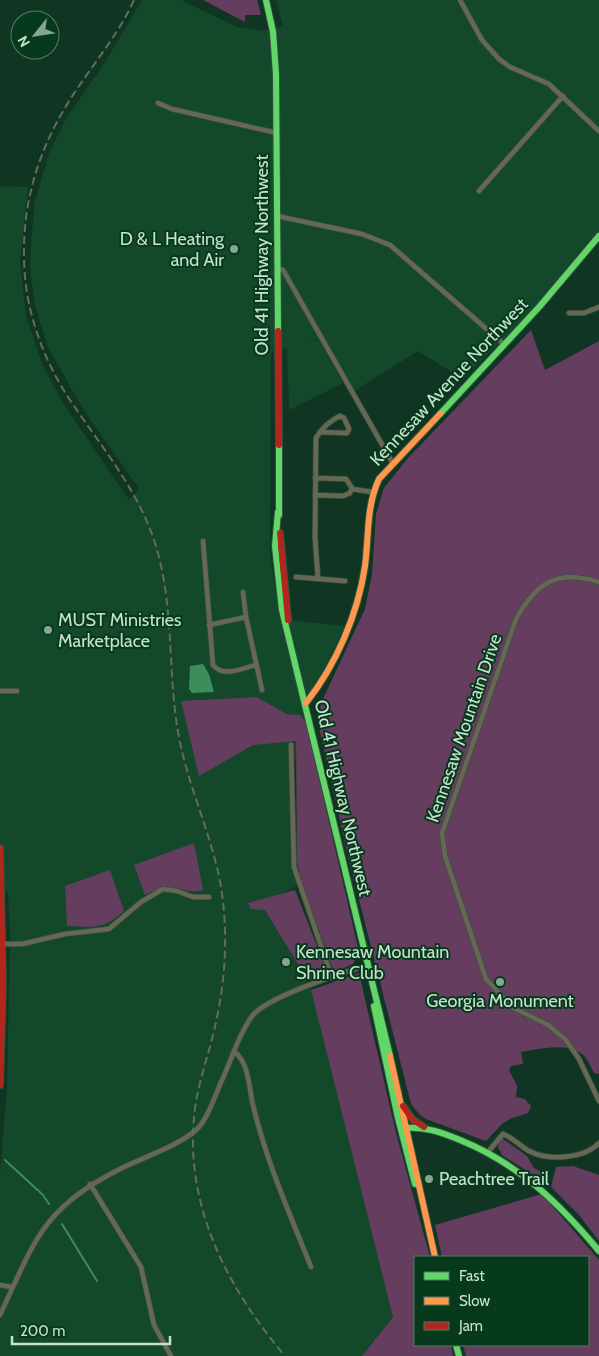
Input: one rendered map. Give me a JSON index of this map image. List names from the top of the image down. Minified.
{"streets":{"street":["Old 41 Highway Northwest","Kennesaw Avenue Northwest","Kennesaw Mountain Drive"]},"crossings":[["Old 41 Highway Northwest","Kennesaw Avenue Northwest"]],"places":["D & L Heating and Air","MUST Ministries Marketplace","Kennesaw Mountain Shrine Club","Georgia Monument","Peachtree Trail"],"legend":["Fast","Slow","Jam"],"scale_bar":"200 m","north":"bottom left"}
